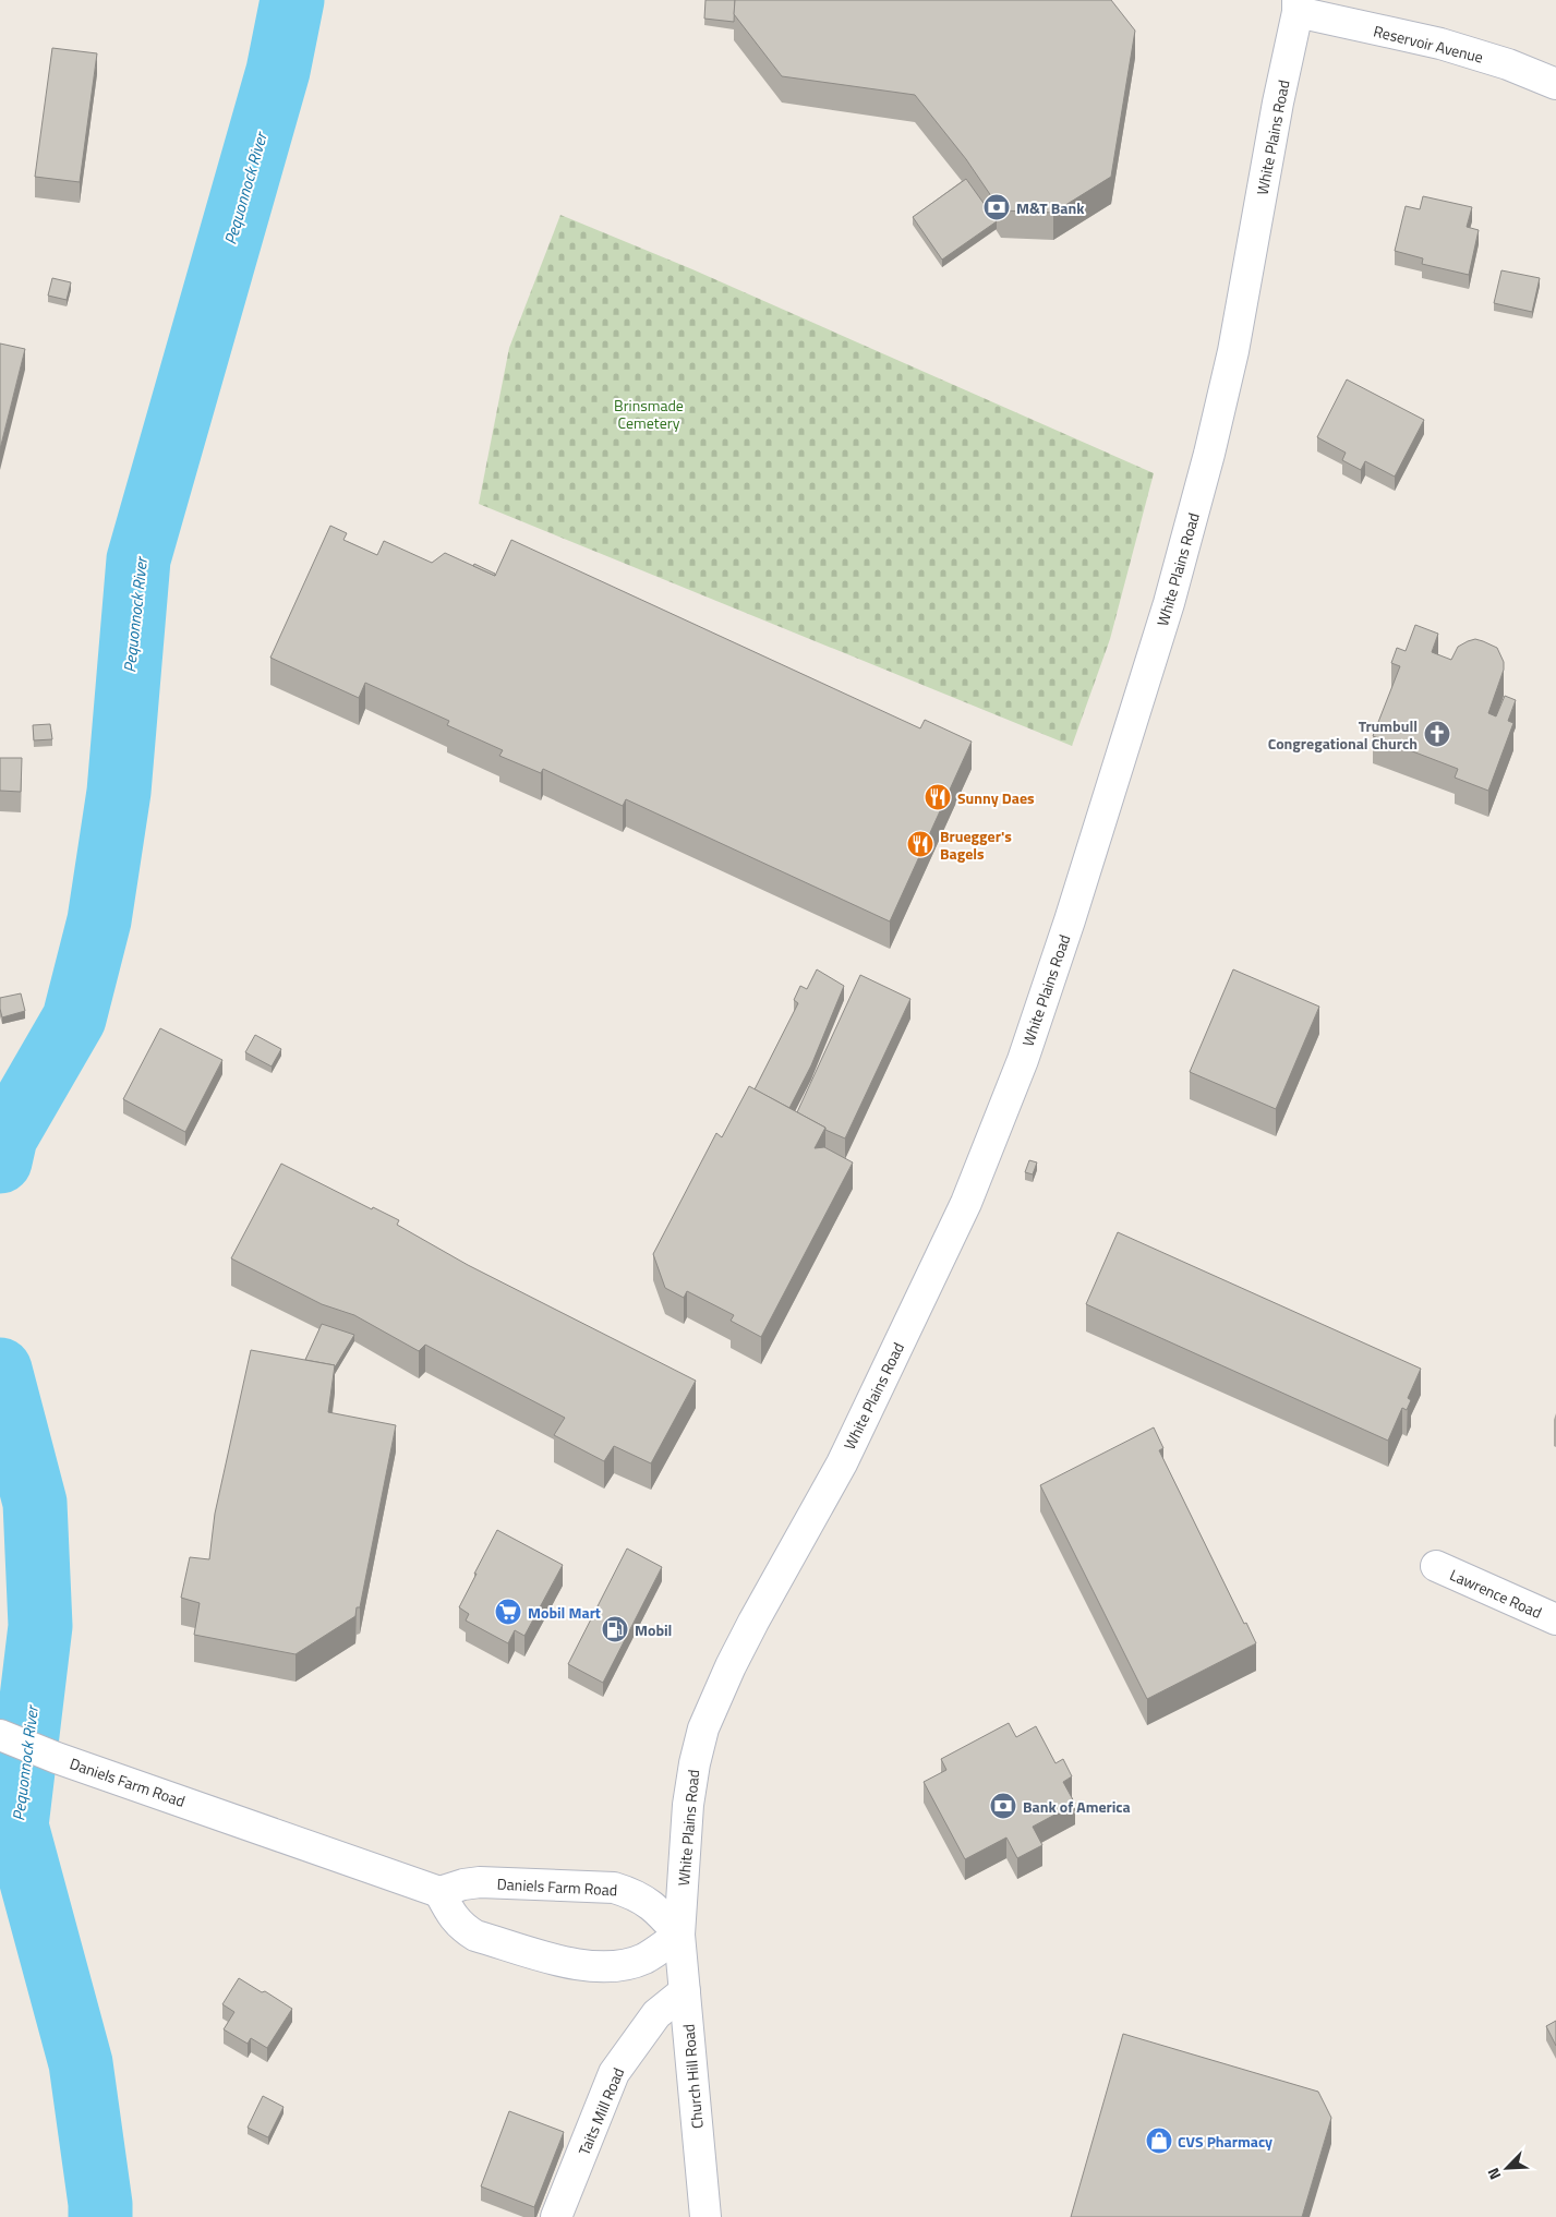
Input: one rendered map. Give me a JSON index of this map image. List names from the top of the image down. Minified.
{"streets":{"main road":["Reservoir Avenue","White Plains Road","Lawrence Road","Daniels Farm Road","Church Hill Road","Taits Mill Road"]},"crossings":[["Reservoir Avenue","White Plains Road"],["White Plains Road","Daniels Farm Road"],["White Plains Road","Church Hill Road"],["Daniels Farm Road","Church Hill Road"],["Church Hill Road","Taits Mill Road"]],"water":["Pequonnock River"],"parks":["Brinsmade Cemetery"],"places":{"bank":["M&T Bank","Bank of America"],"church":["Trumbull Congregational Church"],"restaurant":["Sunny Daes","Bruegger's Bagels"],"supermarket":["Mobil Mart"],"fuel station":["Mobil"],"shop":["CVS Pharmacy"]},"north":"bottom left"}
